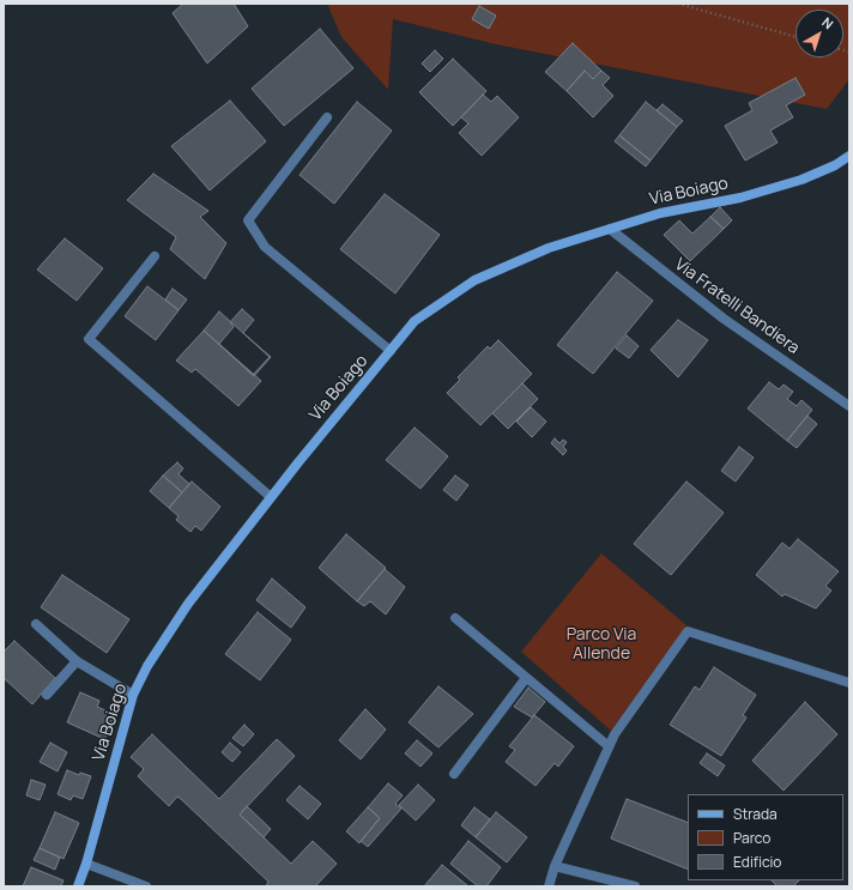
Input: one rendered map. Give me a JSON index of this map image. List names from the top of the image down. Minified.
{"streets":{"street":["Via Boiago","Via Fratelli Bandiera"]},"crossings":[["Via Boiago","Via Fratelli Bandiera"]],"parks":["Parco Via Allende"],"legend":["Strada","Parco","Edificio"],"north":"top right"}
